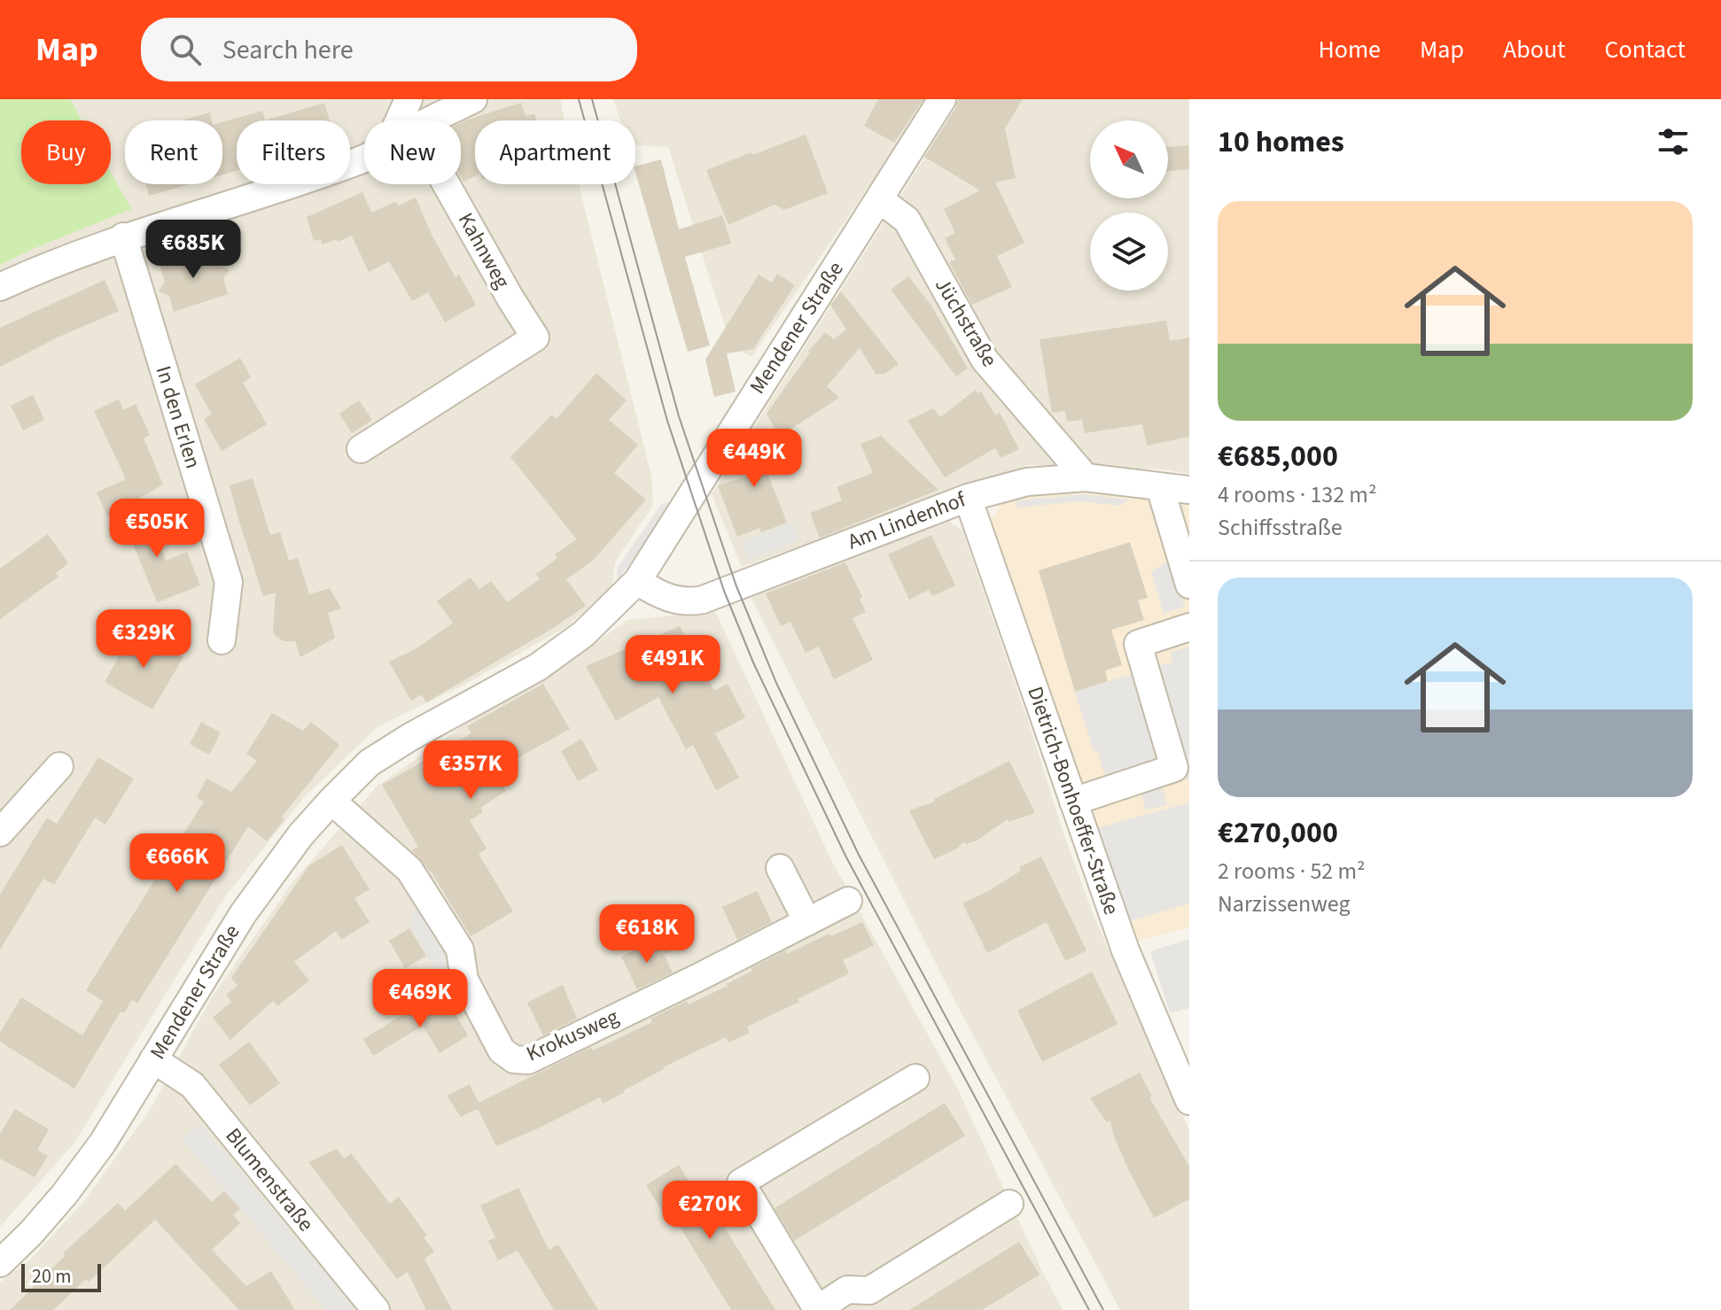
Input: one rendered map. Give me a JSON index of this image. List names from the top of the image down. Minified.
{"streets":{"street":["Kahnweg","Jüchstraße","Mendener Straße","In den Erlen","Am Lindenhof","Dietrich-Bonhoeffer-Straße","Krokusweg","Blumenstraße"]},"crossings":[["Jüchstraße","Mendener Straße"],["Jüchstraße","Am Lindenhof"],["Mendener Straße","Am Lindenhof"],["Mendener Straße","Krokusweg"],["Mendener Straße","Blumenstraße"],["Am Lindenhof","Dietrich-Bonhoeffer-Straße"]],"scale_bar":"20 m","north":"top left","page":{"header":"Map","search":"Search here","nav":["Home","Map","About","Contact"],"heading":"10 homes","chip":["Buy","Rent","Filters","New","Apartment"],"list":[{"name":"€685,000","note":"4 rooms · 132 m² · Schiffsstraße"},{"name":"€270,000","note":"2 rooms · 52 m² · Narzissenweg"}],"price":["€685K","€449K","€505K","€329K","€491K","€357K","€666K","€618K","€469K","€270K"],"scale":"20 m"}}
